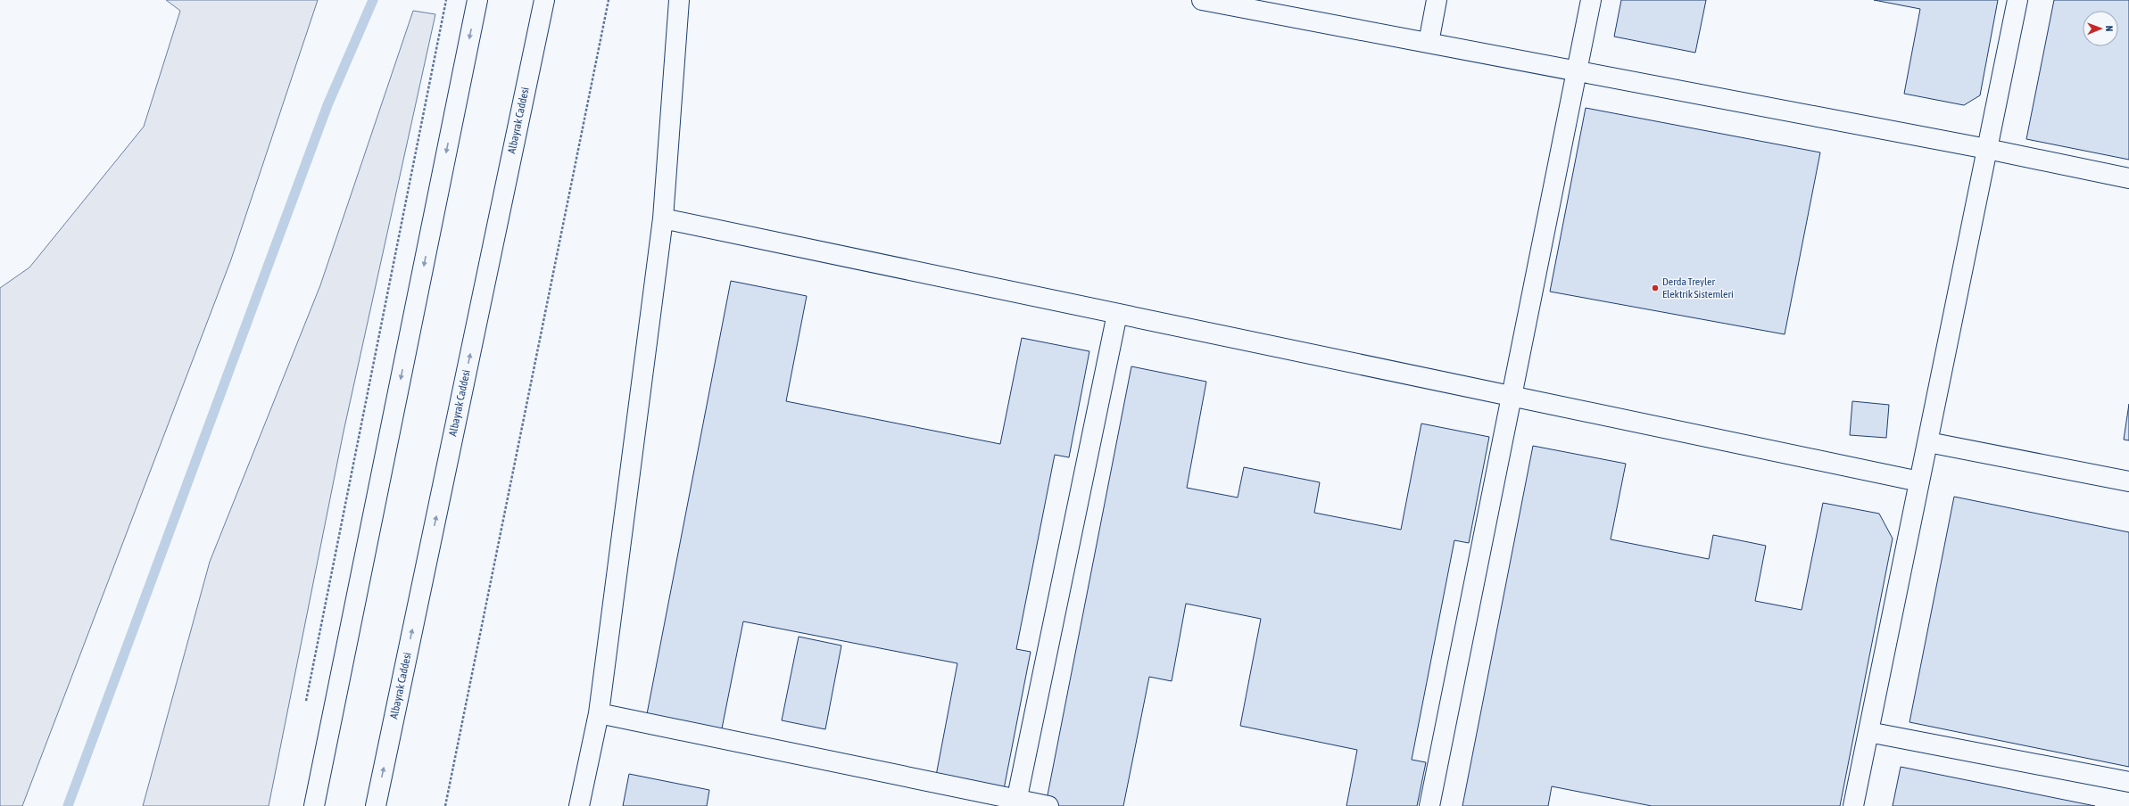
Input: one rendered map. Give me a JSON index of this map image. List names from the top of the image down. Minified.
{"streets":{"street":["Albayrak Caddesi"]},"places":["Derda Treyler Elektrik Sistemleri"],"north":"right"}
